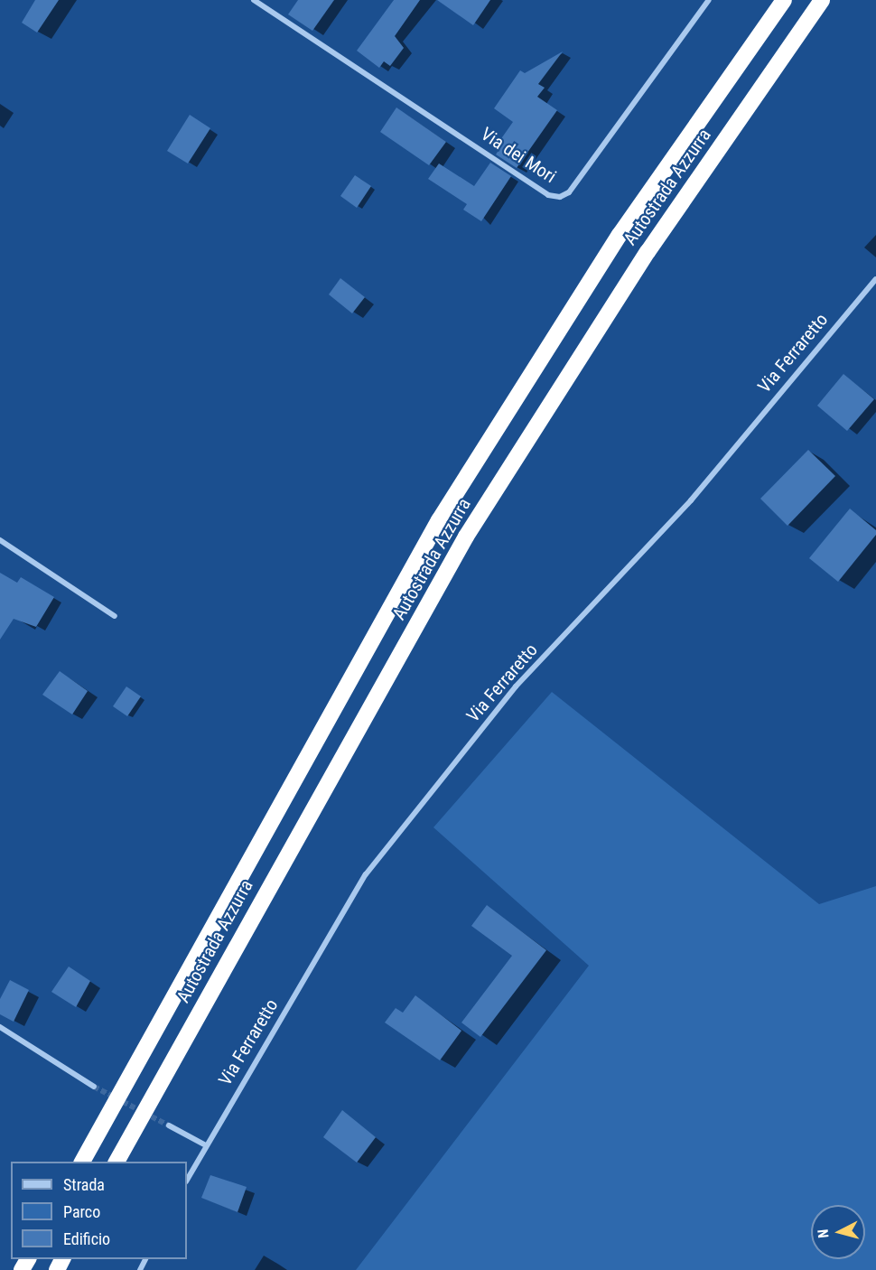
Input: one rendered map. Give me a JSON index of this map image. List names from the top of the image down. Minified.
{"streets":{"highway":["Autostrada Azzurra"],"street":["Via dei Mori","Via Ferraretto"]},"legend":["Strada","Parco","Edificio"],"north":"left"}
